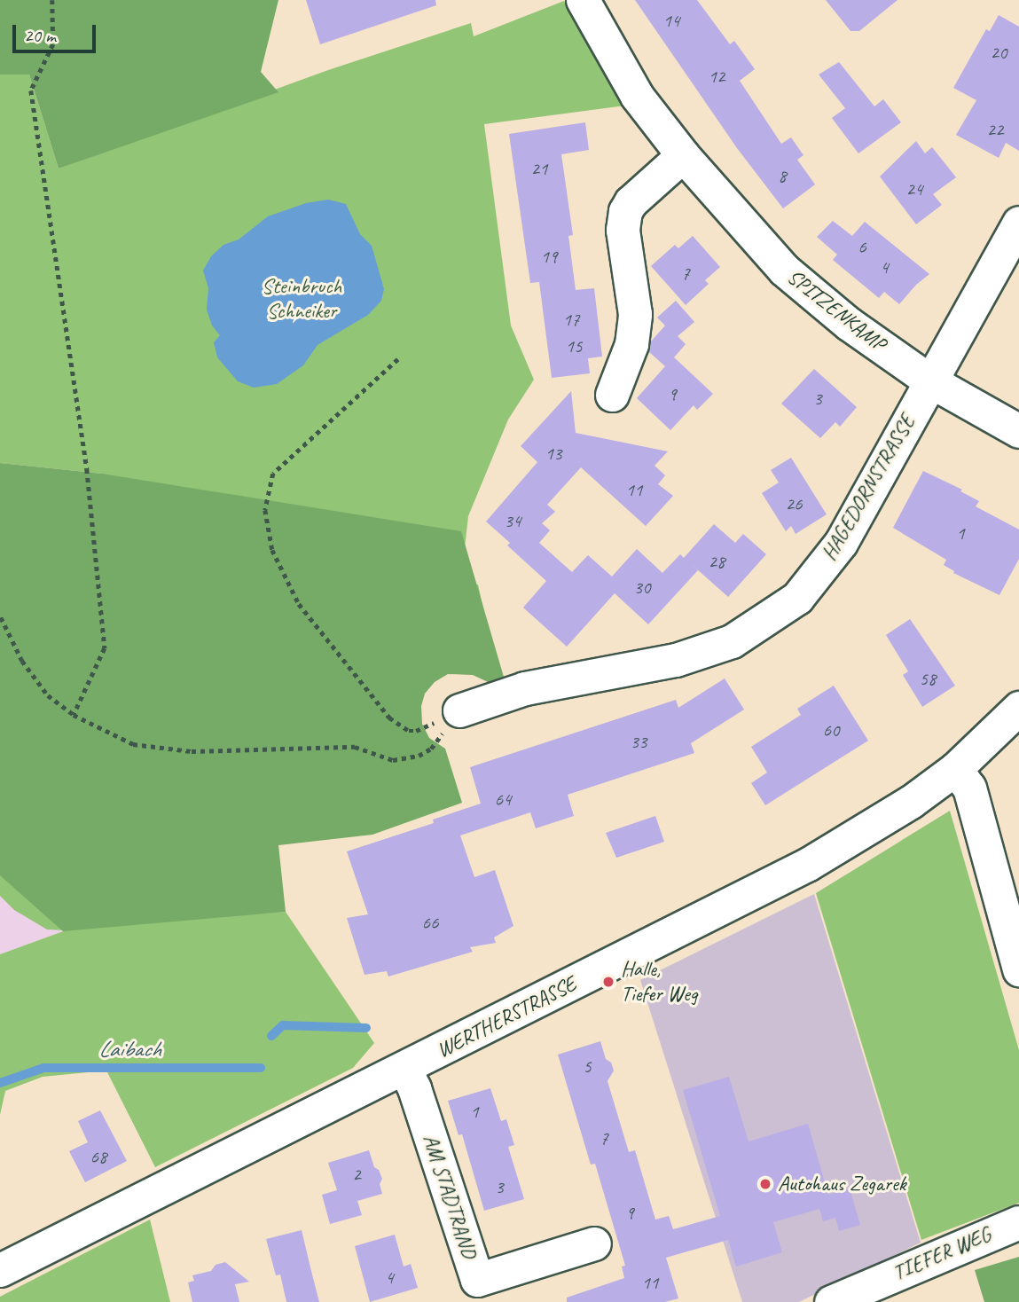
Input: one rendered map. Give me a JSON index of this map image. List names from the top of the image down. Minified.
{"streets":{"street":["SPITZENKAMP","HAGEDORNSTRASSE","WERTHERSTRASSE","AM STADTRAND","TIEFER WEG"]},"crossings":[["SPITZENKAMP","HAGEDORNSTRASSE"],["WERTHERSTRASSE","AM STADTRAND"]],"water":["Laibach"],"parks":["Steinbruch Schneiker"],"places":["Halle, Tiefer Weg","Autohaus Zegarek"],"house_numbers":["14","20","12","22","21","8","24","6","19","4","7","17","15","9","3","13","11","26","34","1","28","30","58","60","33","64","66","5","1","7","68","2","3","9","4","11"],"scale_bar":"20 m"}
